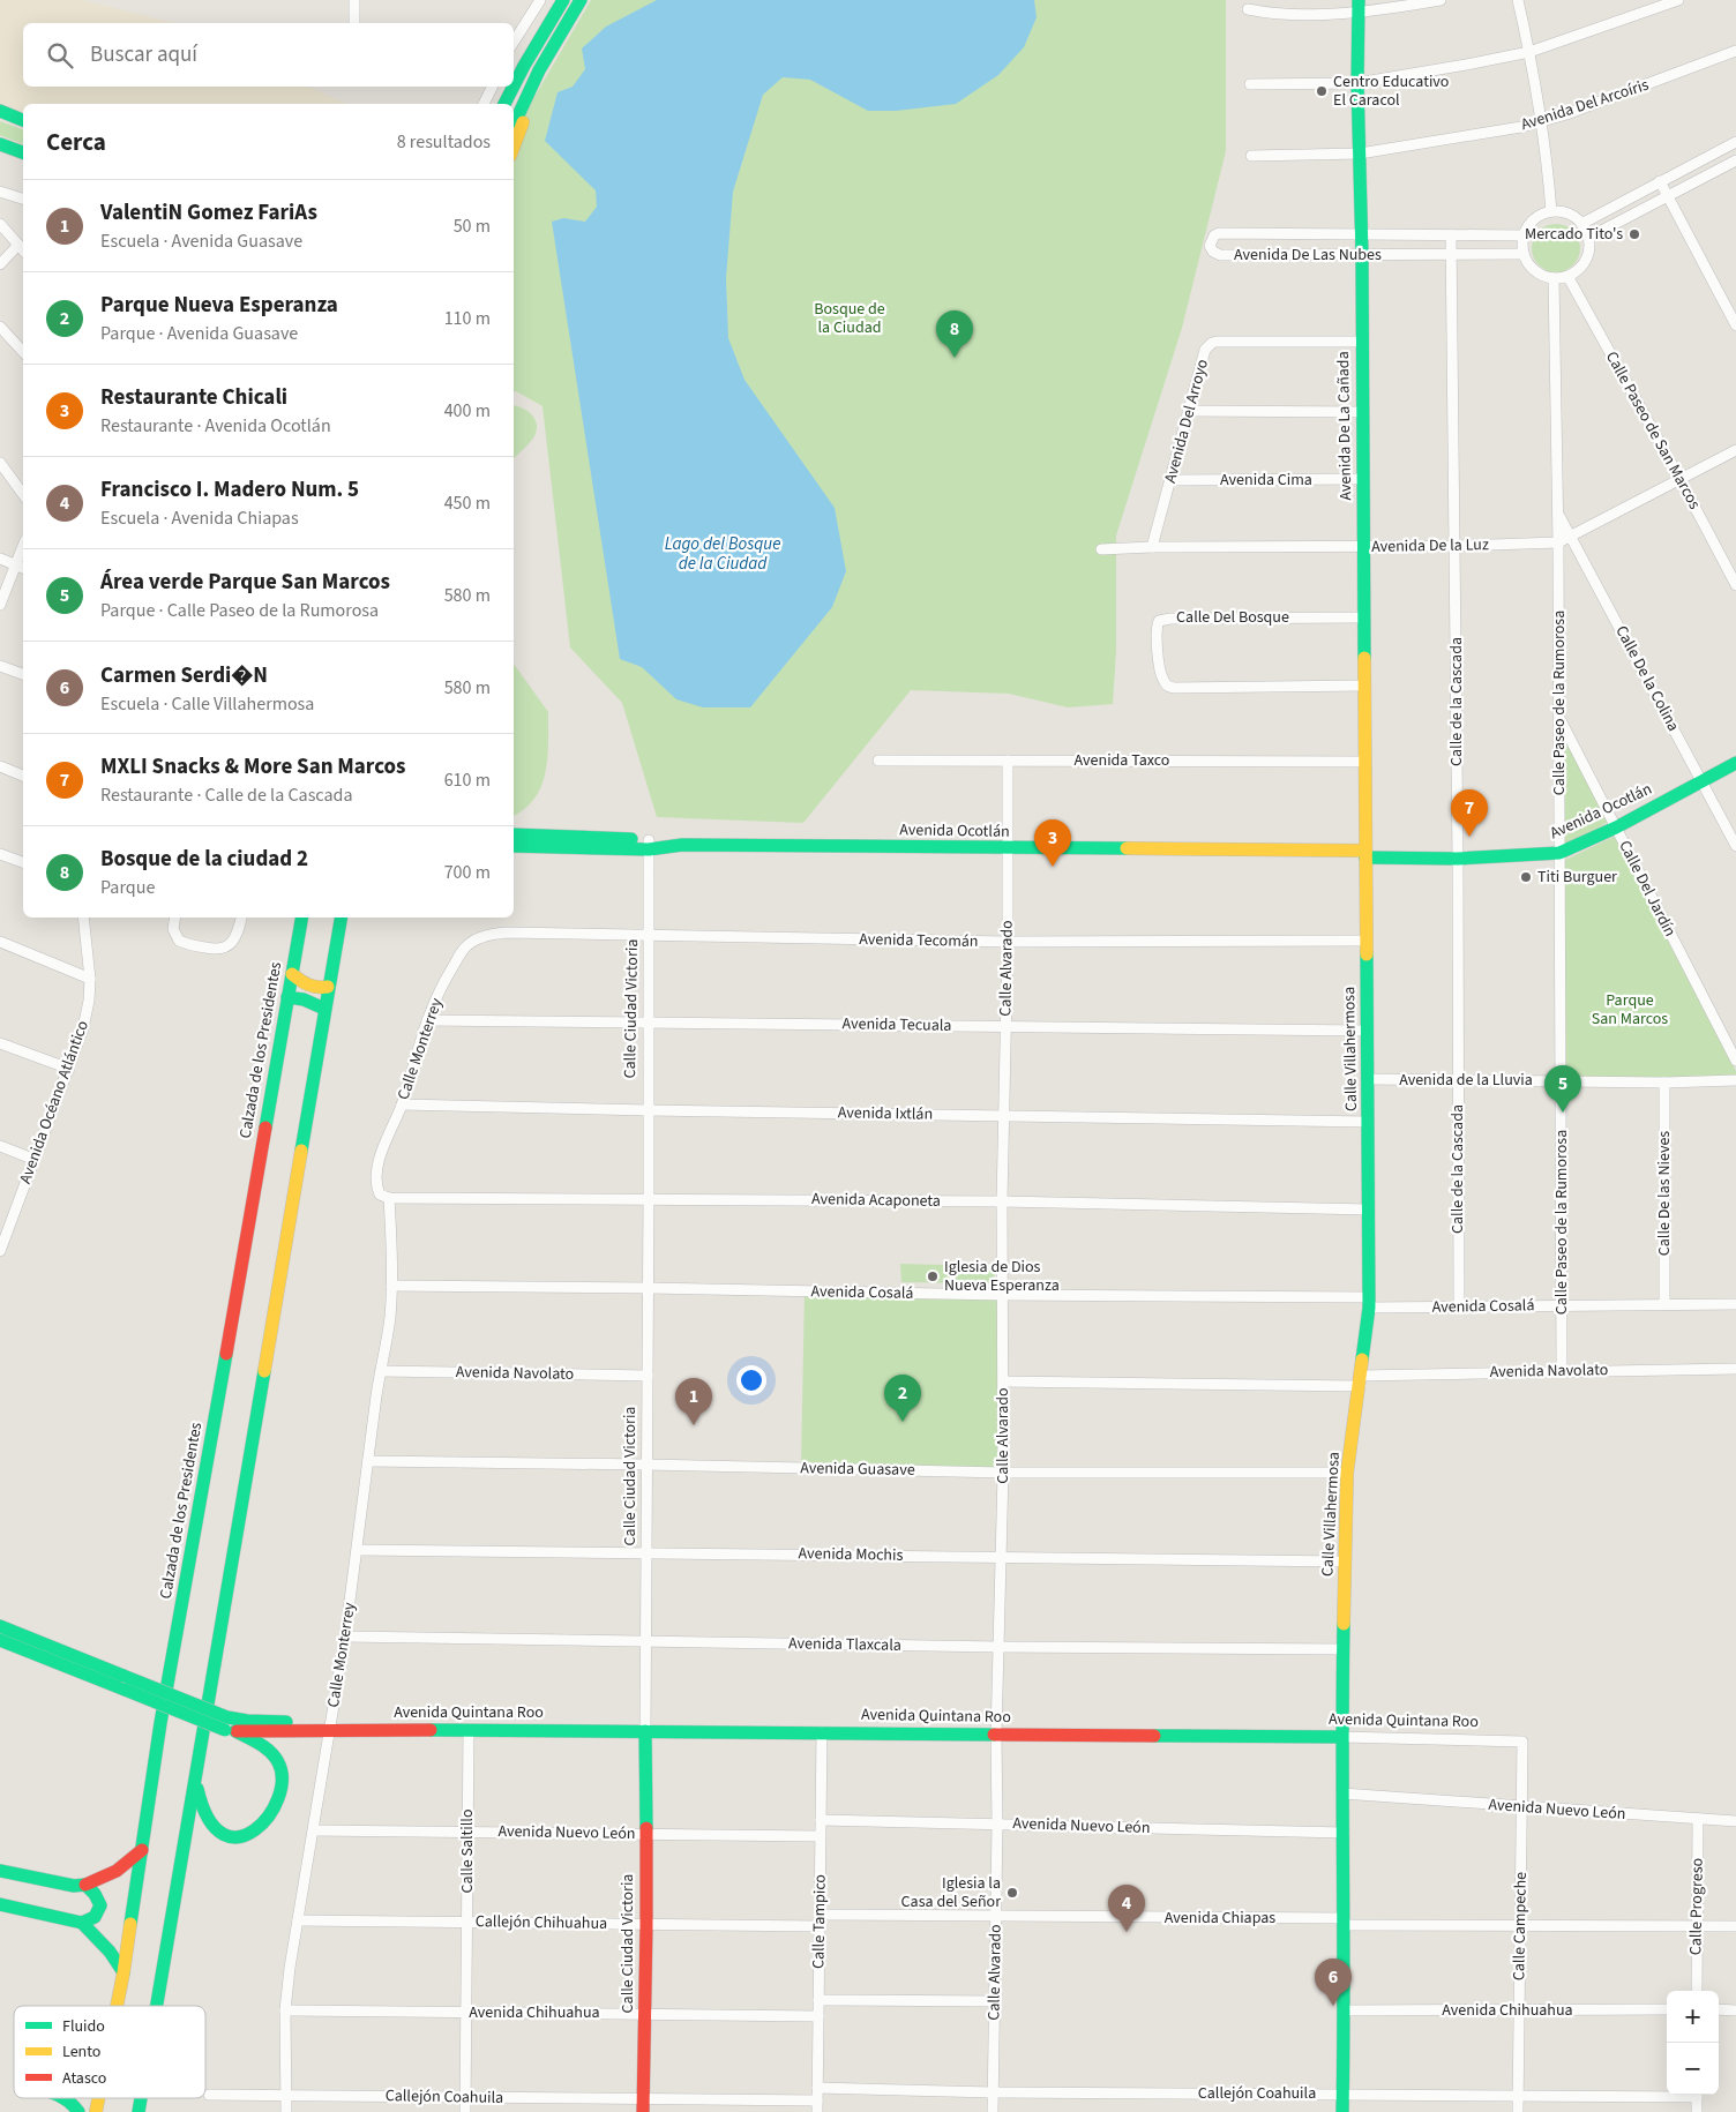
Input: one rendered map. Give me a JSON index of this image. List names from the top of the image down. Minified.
{"streets":{"main road":["Avenida De La Cañada","Avenida Ocotlán","Calle Ciudad Victoria","Calle Villahermosa","Calzada de los Presidentes","Avenida Quintana Roo"],"street":["Avenida Del Arcoíris","Avenida De Las Nubes","Avenida Del Arroyo","Calle Paseo de San Marcos","Avenida Cima","Avenida De la Luz","Calle Del Bosque","Calle De la Colina","Calle de la Cascada","Calle Paseo de la Rumorosa","Avenida Taxco","Calle Del Jardín","Avenida Tecomán","Calle Alvarado","Avenida Tecuala","Calle Monterrey","Avenida de la Lluvia","Avenida Océano Atlántico","Avenida Ixtlán","Calle De las Nieves","Avenida Acaponeta","Avenida Cosalá","Avenida Navolato","Avenida Guasave","Avenida Mochis","Avenida Tlaxcala","Avenida Nuevo León","Calle Saltillo","Calle Progreso","Avenida Chiapas","Calle Tampico","Callejón Chihuahua","Calle Campeche","Avenida Chihuahua","Callejón Coahuila"]},"crossings":[["Avenida Del Arcoíris","Avenida De La Cañada"],["Avenida De Las Nubes","Avenida De La Cañada"],["Avenida De Las Nubes","Calle Paseo de San Marcos"],["Avenida De Las Nubes","Calle de la Cascada"],["Avenida De Las Nubes","Calle Paseo de la Rumorosa"],["Avenida Del Arroyo","Avenida De La Cañada"],["Avenida Del Arroyo","Avenida Cima"],["Avenida Del Arroyo","Avenida De la Luz"],["Avenida De La Cañada","Avenida Cima"],["Avenida De La Cañada","Avenida De la Luz"],["Avenida De La Cañada","Calle Del Bosque"],["Avenida De La Cañada","Avenida Taxco"],["Avenida De La Cañada","Avenida Ocotlán"],["Avenida De La Cañada","Calle Villahermosa"],["Calle Paseo de San Marcos","Avenida De la Luz"],["Calle Paseo de San Marcos","Calle Paseo de la Rumorosa"],["Avenida De la Luz","Calle De la Colina"],["Avenida De la Luz","Calle de la Cascada"],["Avenida De la Luz","Calle Paseo de la Rumorosa"],["Calle De la Colina","Calle Paseo de la Rumorosa"],["Calle De la Colina","Avenida Ocotlán"],["Calle de la Cascada","Avenida Ocotlán"],["Calle de la Cascada","Avenida de la Lluvia"],["Calle de la Cascada","Avenida Cosalá"],["Calle Paseo de la Rumorosa","Avenida Ocotlán"],["Calle Paseo de la Rumorosa","Calle Del Jardín"],["Calle Paseo de la Rumorosa","Avenida de la Lluvia"],["Calle Paseo de la Rumorosa","Avenida Cosalá"],["Calle Paseo de la Rumorosa","Avenida Navolato"],["Avenida Taxco","Calle Alvarado"],["Avenida Ocotlán","Calle Del Jardín"],["Avenida Ocotlán","Calle Alvarado"],["Avenida Ocotlán","Calle Ciudad Victoria"],["Avenida Ocotlán","Calle Villahermosa"],["Avenida Tecomán","Calle Alvarado"],["Avenida Tecomán","Calle Ciudad Victoria"],["Avenida Tecomán","Calle Monterrey"],["Avenida Tecomán","Calle Villahermosa"],["Calle Alvarado","Avenida Tecuala"],["Calle Alvarado","Avenida Ixtlán"],["Calle Alvarado","Avenida Acaponeta"],["Calle Alvarado","Avenida Cosalá"],["Calle Alvarado","Avenida Navolato"],["Calle Alvarado","Avenida Guasave"],["Calle Alvarado","Avenida Mochis"],["Calle Alvarado","Avenida Tlaxcala"],["Calle Alvarado","Avenida Quintana Roo"],["Calle Alvarado","Avenida Nuevo León"],["Calle Alvarado","Avenida Chiapas"],["Calle Alvarado","Callejón Coahuila"],["Calle Ciudad Victoria","Avenida Tecuala"],["Calle Ciudad Victoria","Avenida Ixtlán"],["Calle Ciudad Victoria","Avenida Acaponeta"],["Calle Ciudad Victoria","Avenida Cosalá"],["Calle Ciudad Victoria","Avenida Navolato"],["Calle Ciudad Victoria","Avenida Guasave"],["Calle Ciudad Victoria","Avenida Mochis"],["Calle Ciudad Victoria","Avenida Tlaxcala"],["Calle Ciudad Victoria","Avenida Quintana Roo"],["Calle Ciudad Victoria","Avenida Nuevo León"],["Calle Ciudad Victoria","Callejón Chihuahua"],["Calle Ciudad Victoria","Avenida Chihuahua"],["Calle Ciudad Victoria","Callejón Coahuila"],["Avenida Tecuala","Calle Monterrey"],["Avenida Tecuala","Calle Villahermosa"],["Calle Monterrey","Avenida Ixtlán"],["Calle Monterrey","Avenida Acaponeta"],["Calle Monterrey","Avenida Cosalá"],["Calle Monterrey","Avenida Navolato"],["Calle Monterrey","Avenida Guasave"],["Calle Monterrey","Avenida Mochis"],["Calle Monterrey","Avenida Tlaxcala"],["Calle Monterrey","Avenida Quintana Roo"],["Calle Monterrey","Avenida Nuevo León"],["Calle Monterrey","Callejón Chihuahua"],["Calle Monterrey","Avenida Chihuahua"],["Calle Monterrey","Callejón Coahuila"],["Calle Villahermosa","Avenida de la Lluvia"],["Calle Villahermosa","Avenida Ixtlán"],["Calle Villahermosa","Avenida Acaponeta"],["Calle Villahermosa","Avenida Cosalá"],["Calle Villahermosa","Avenida Navolato"],["Calle Villahermosa","Avenida Guasave"],["Calle Villahermosa","Avenida Mochis"],["Calle Villahermosa","Avenida Tlaxcala"],["Calle Villahermosa","Avenida Quintana Roo"],["Calle Villahermosa","Avenida Nuevo León"],["Calle Villahermosa","Avenida Chiapas"],["Calle Villahermosa","Avenida Chihuahua"],["Calle Villahermosa","Callejón Coahuila"],["Avenida de la Lluvia","Calle De las Nieves"],["Calle De las Nieves","Avenida Cosalá"],["Avenida Quintana Roo","Calle Saltillo"],["Avenida Quintana Roo","Calle Tampico"],["Avenida Quintana Roo","Calle Campeche"],["Avenida Nuevo León","Calle Saltillo"],["Avenida Nuevo León","Calle Progreso"],["Avenida Nuevo León","Calle Tampico"],["Avenida Nuevo León","Calle Campeche"],["Calle Saltillo","Callejón Chihuahua"],["Calle Saltillo","Avenida Chihuahua"],["Calle Saltillo","Callejón Coahuila"],["Calle Progreso","Avenida Chiapas"],["Avenida Chiapas","Calle Tampico"],["Avenida Chiapas","Calle Campeche"],["Calle Tampico","Callejón Chihuahua"],["Calle Tampico","Avenida Chihuahua"],["Calle Tampico","Callejón Coahuila"],["Calle Campeche","Avenida Chihuahua"],["Calle Campeche","Callejón Coahuila"]],"water":["Lago del Bosque de la Ciudad"],"parks":["Bosque de la Ciudad","Parque San Marcos"],"places":["Centro Educativo El Caracol","Mercado Tito's","Titi Burguer","Iglesia de Dios Nueva Esperanza","Iglesia la Casa del Señor"],"legend":["Fluido","Lento","Atasco"],"page":{"search":"Buscar aquí","heading":["Cerca","8 resultados"],"list":[{"mark":"1","name":"ValentiN Gomez FariAs","note":"Escuela · Avenida Guasave","value":"50 m"},{"mark":"2","name":"Parque Nueva Esperanza","note":"Parque · Avenida Guasave","value":"110 m"},{"mark":"3","name":"Restaurante Chicali","note":"Restaurante · Avenida Ocotlán","value":"400 m"},{"mark":"4","name":"Francisco I. Madero Num. 5","note":"Escuela · Avenida Chiapas","value":"450 m"},{"mark":"5","name":"Área verde Parque San Marcos","note":"Parque · Calle Paseo de la Rumorosa","value":"580 m"},{"mark":"6","name":"Carmen Serdi�N","note":"Escuela · Calle Villahermosa","value":"580 m"},{"mark":"7","name":"MXLI Snacks & More San Marcos","note":"Restaurante · Calle de la Cascada","value":"610 m"},{"mark":"8","name":"Bosque de la ciudad 2","note":"Parque","value":"700 m"}],"pins":["8","7","3","5","2","1","4","6"],"map_buttons":["+","−"]}}
